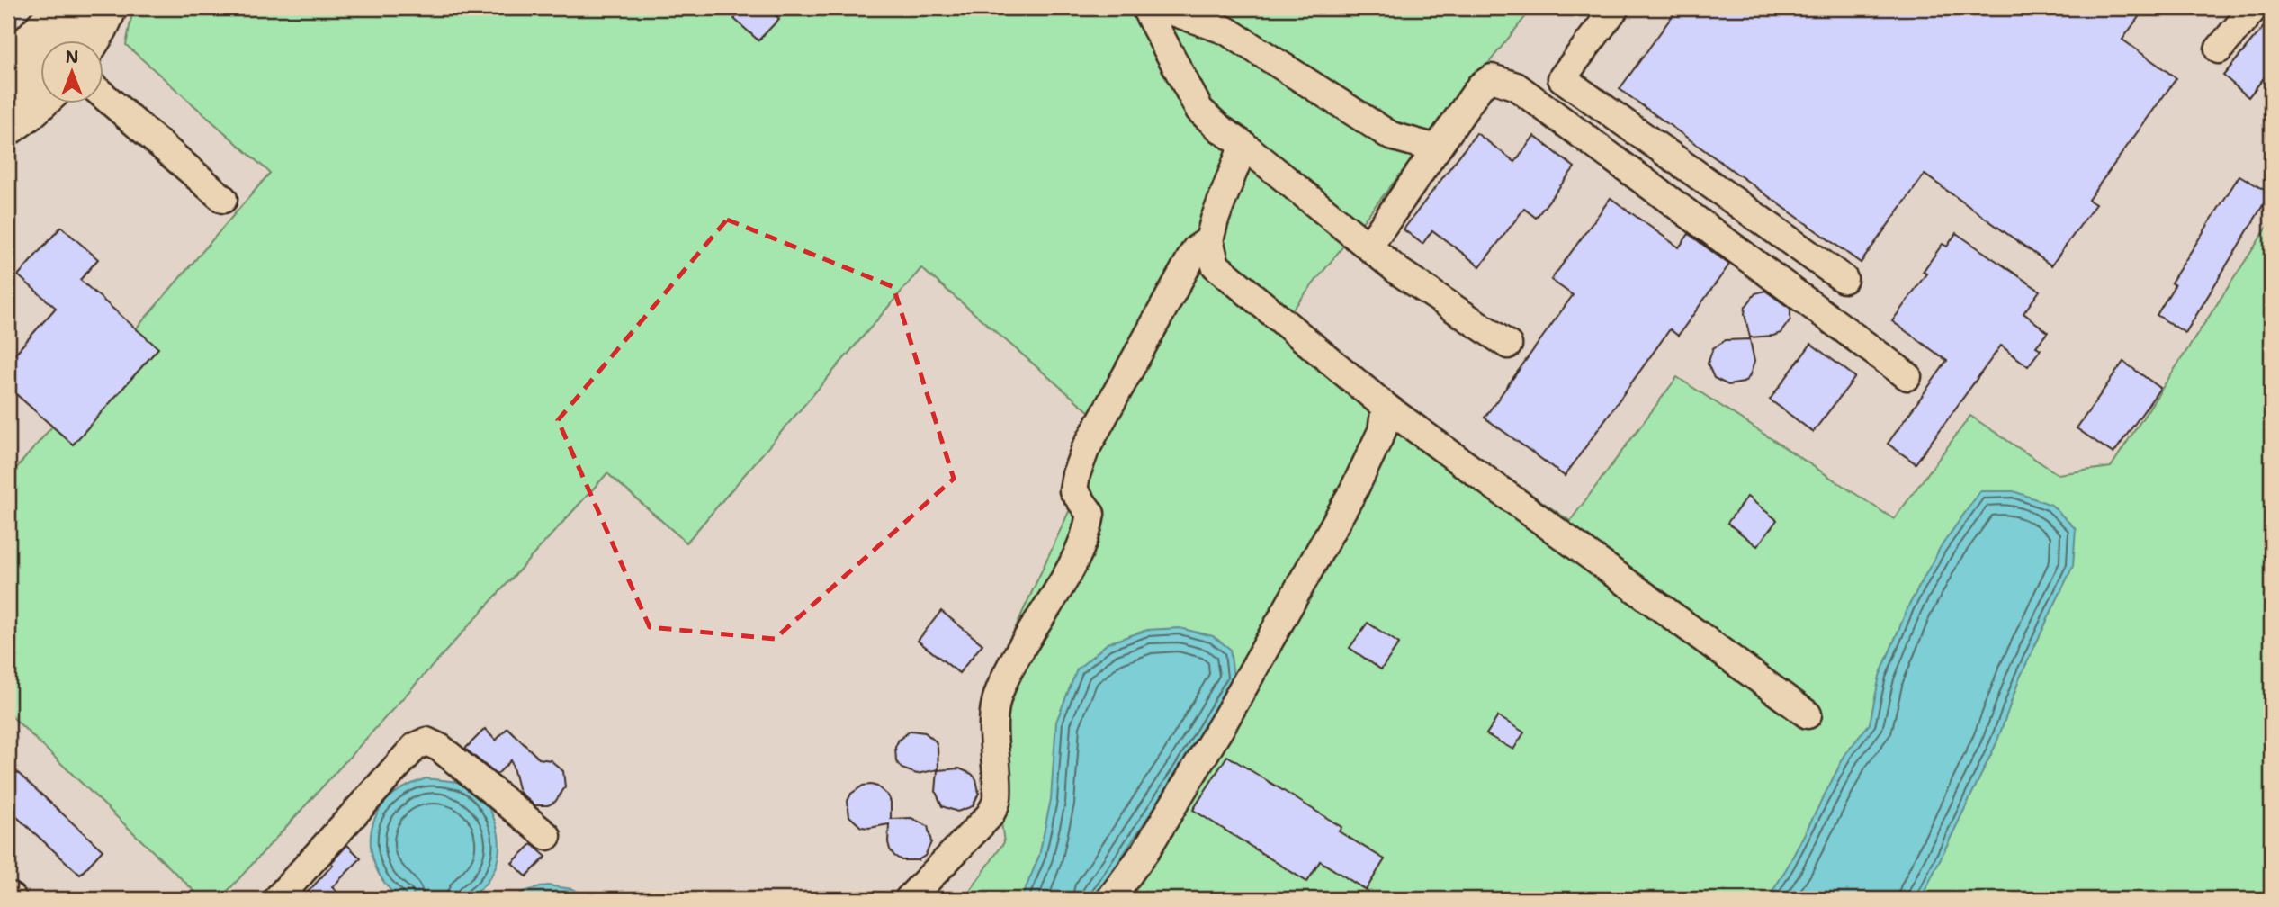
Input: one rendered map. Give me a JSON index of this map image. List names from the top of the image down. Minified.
{"north":"top"}
